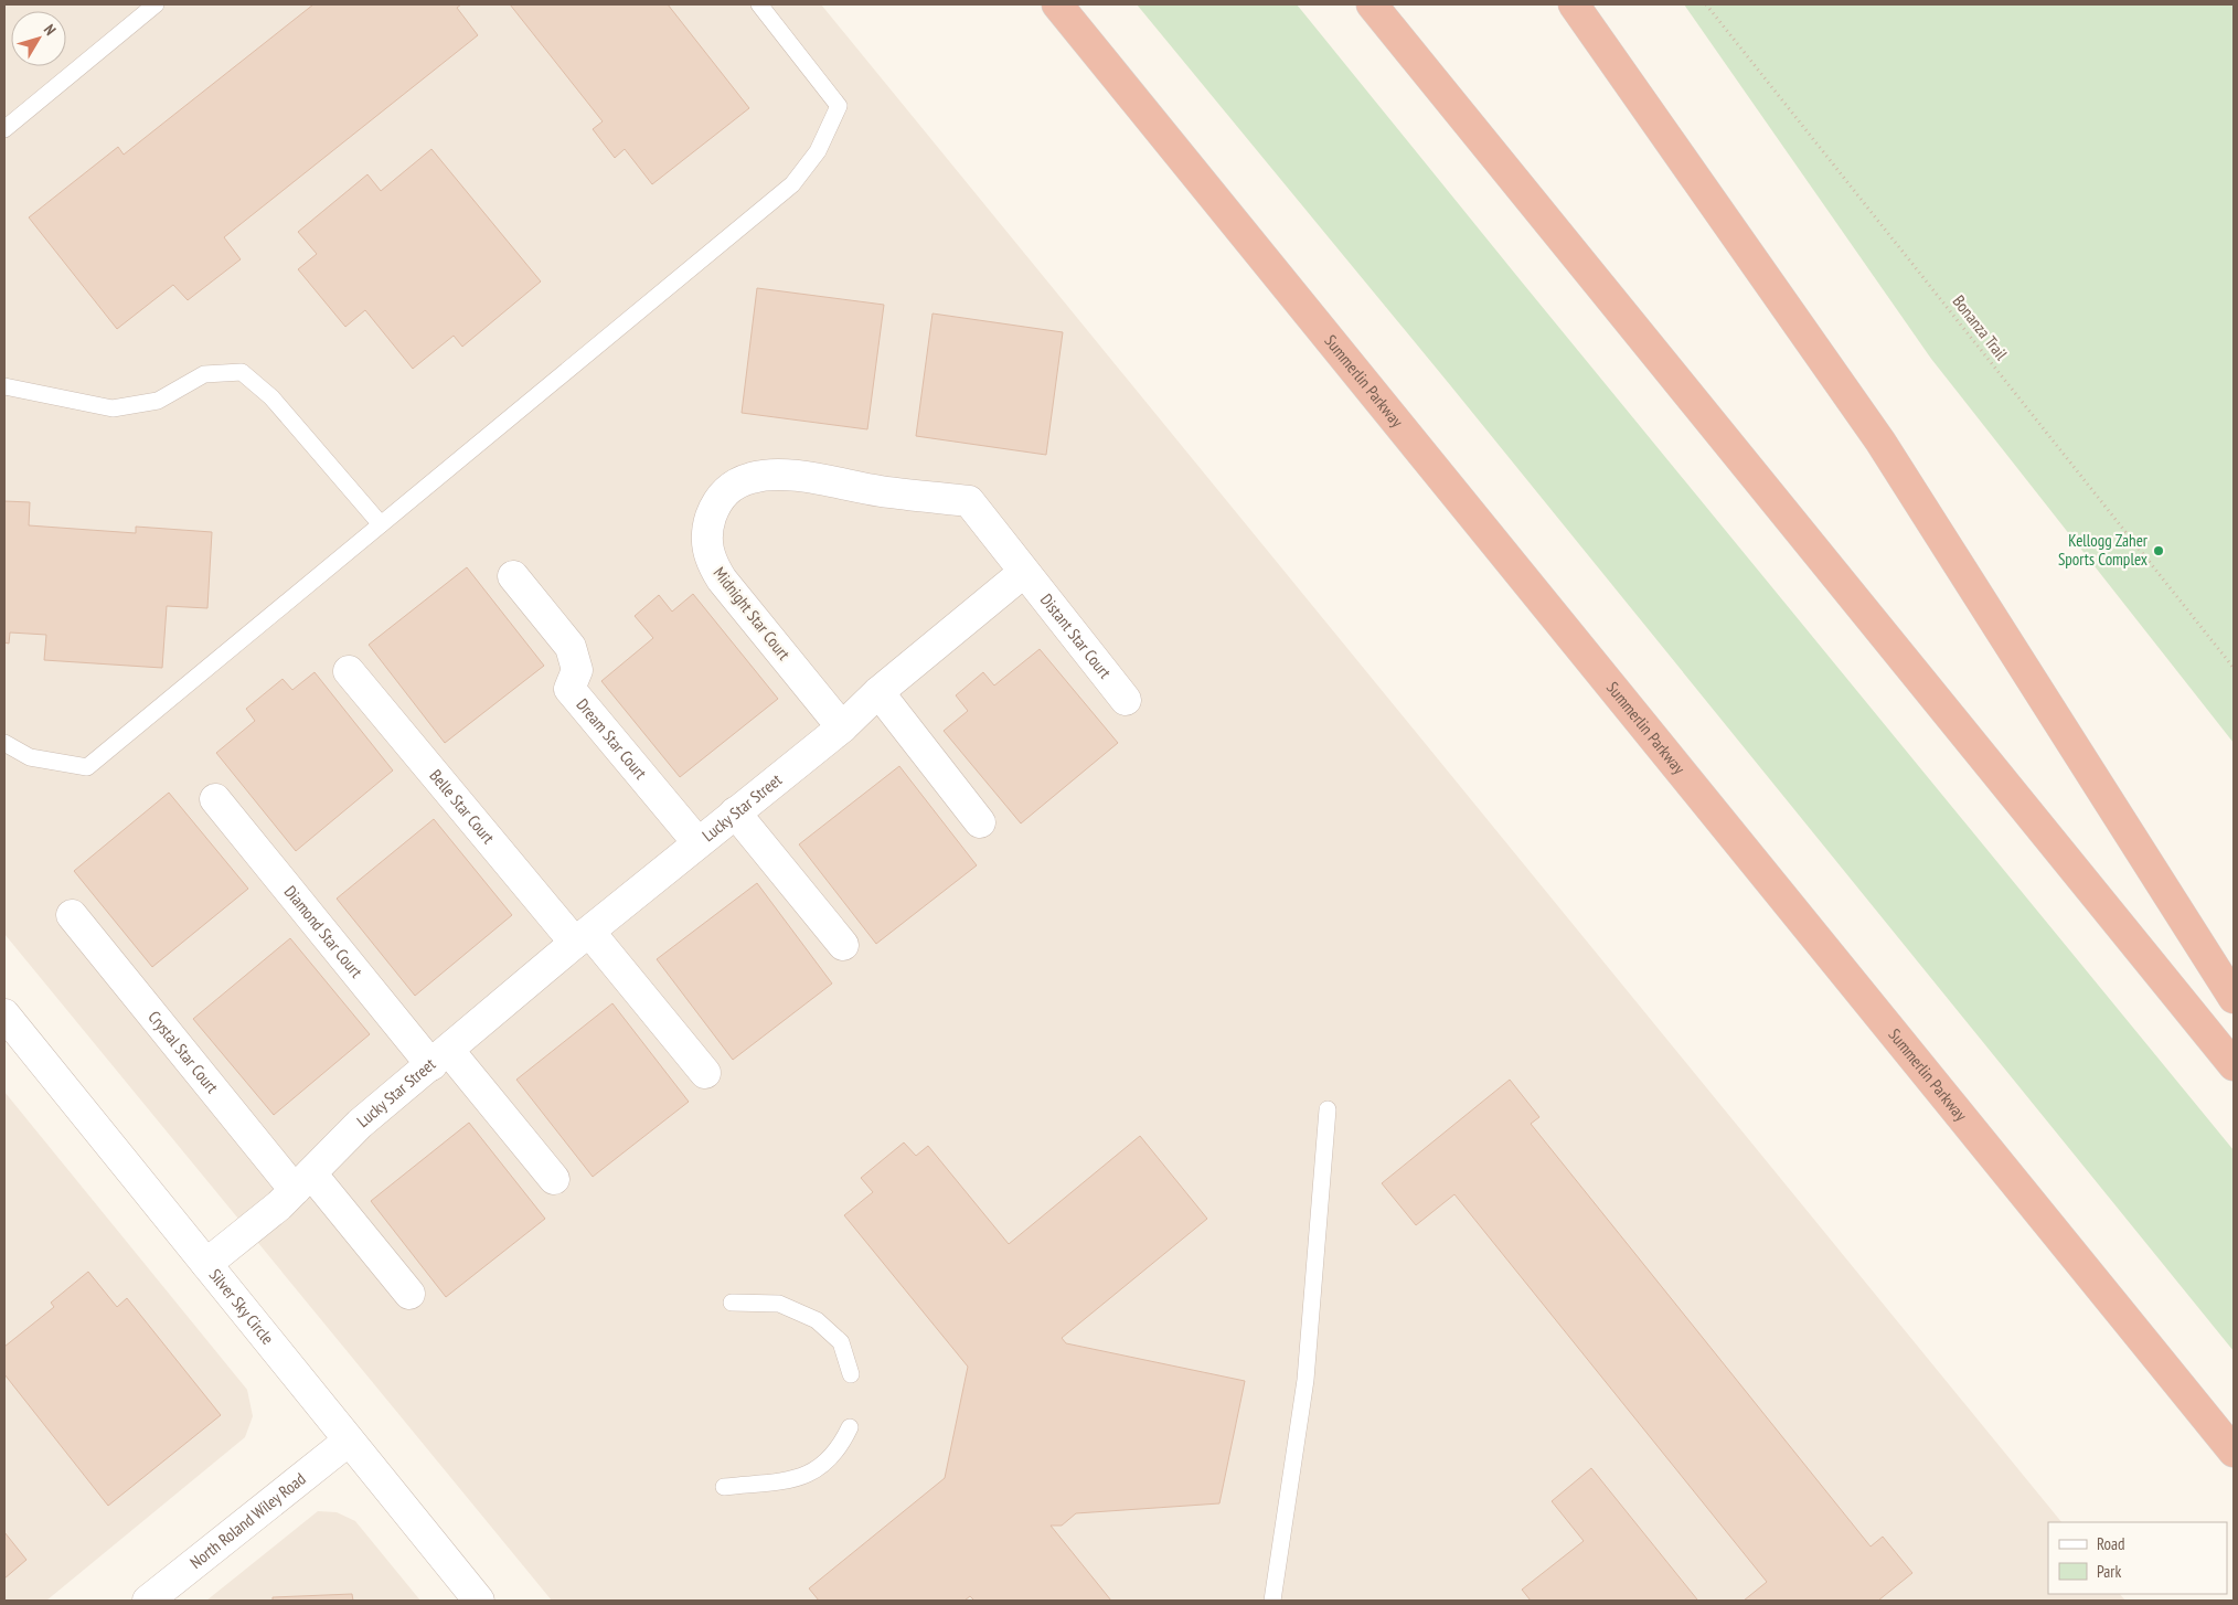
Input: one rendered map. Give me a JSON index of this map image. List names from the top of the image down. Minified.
{"streets":{"highway":["Summerlin Parkway"],"street":["Midnight Star Court","Distant Star Court","Dream Star Court","Belle Star Court","Lucky Star Street","Diamond Star Court","Crystal Star Court","Silver Sky Circle","North Roland Wiley Road"],"path":["Bonanza Trail"]},"crossings":[["Midnight Star Court","Distant Star Court"],["Midnight Star Court","Lucky Star Street"],["Distant Star Court","Lucky Star Street"],["Dream Star Court","Lucky Star Street"],["Belle Star Court","Lucky Star Street"],["Lucky Star Street","Diamond Star Court"],["Lucky Star Street","Crystal Star Court"],["Lucky Star Street","Silver Sky Circle"],["Silver Sky Circle","North Roland Wiley Road"]],"places":["Kellogg Zaher Sports Complex"],"legend":["Road","Park"],"north":"top right"}
